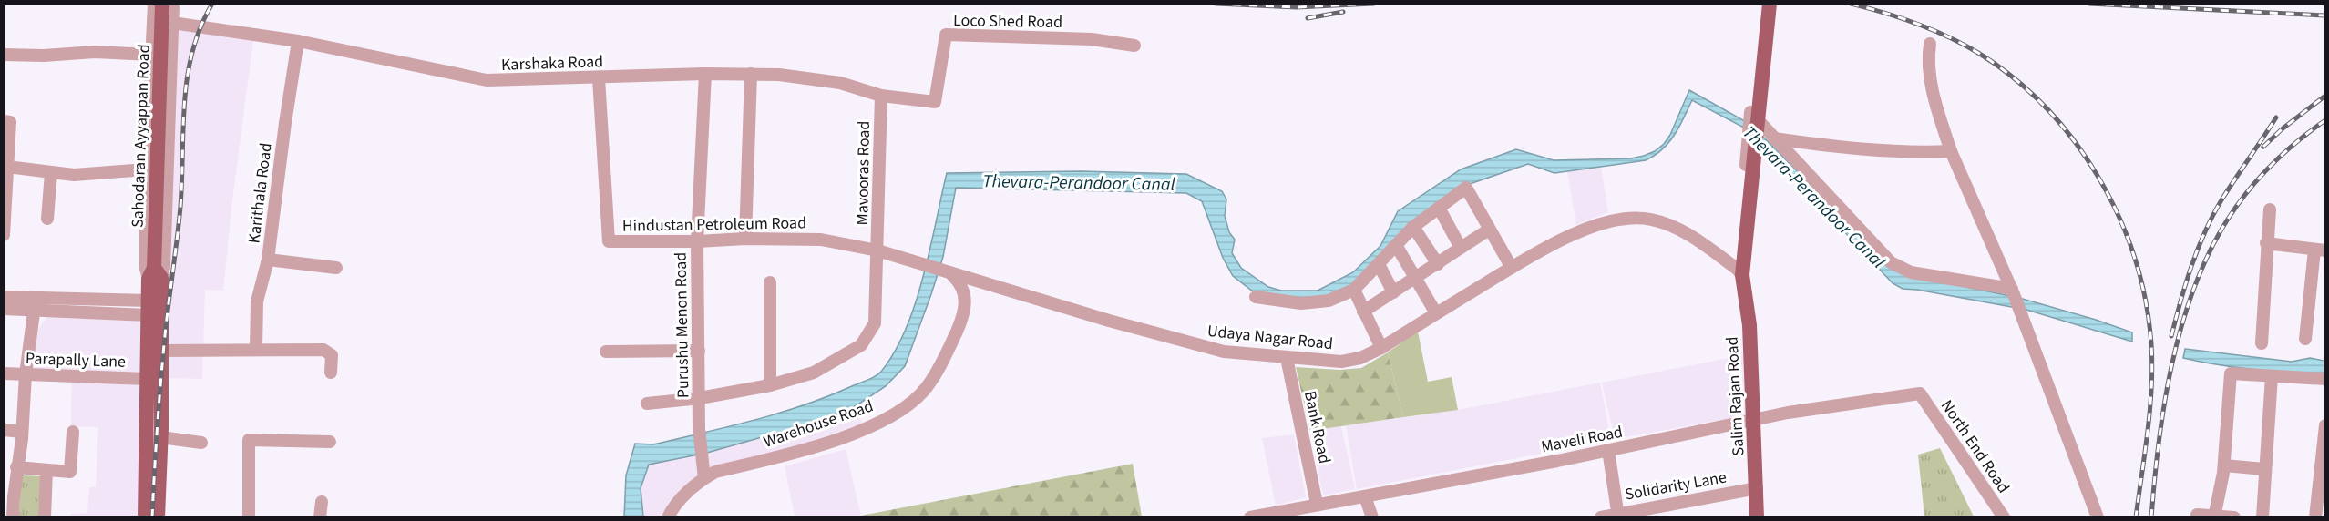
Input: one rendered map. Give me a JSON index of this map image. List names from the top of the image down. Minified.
{"streets":{"main road":["Sahodaran Ayyappan Road","Salim Rajan Road"],"street":["Loco Shed Road","Karshaka Road","Mavooras Road","Karithala Road","Hindustan Petroleum Road","Purushu Menon Road","Udaya Nagar Road","Parapally Lane","Warehouse Road","Bank Road","Maveli Road","North End Road","Solidarity Lane"]},"crossings":[["Loco Shed Road","Karshaka Road"],["Karshaka Road","Mavooras Road"],["Karshaka Road","Karithala Road"],["Karshaka Road","Hindustan Petroleum Road"],["Karshaka Road","Purushu Menon Road"],["Sahodaran Ayyappan Road","Parapally Lane"],["Mavooras Road","Hindustan Petroleum Road"],["Mavooras Road","Purushu Menon Road"],["Hindustan Petroleum Road","Purushu Menon Road"],["Hindustan Petroleum Road","Udaya Nagar Road"],["Purushu Menon Road","Warehouse Road"],["Udaya Nagar Road","Salim Rajan Road"],["Udaya Nagar Road","Warehouse Road"],["Udaya Nagar Road","Bank Road"],["Salim Rajan Road","Maveli Road"],["Salim Rajan Road","Solidarity Lane"],["Bank Road","Maveli Road"],["Maveli Road","North End Road"]],"water":["Thevara-Perandoor Canal"]}
